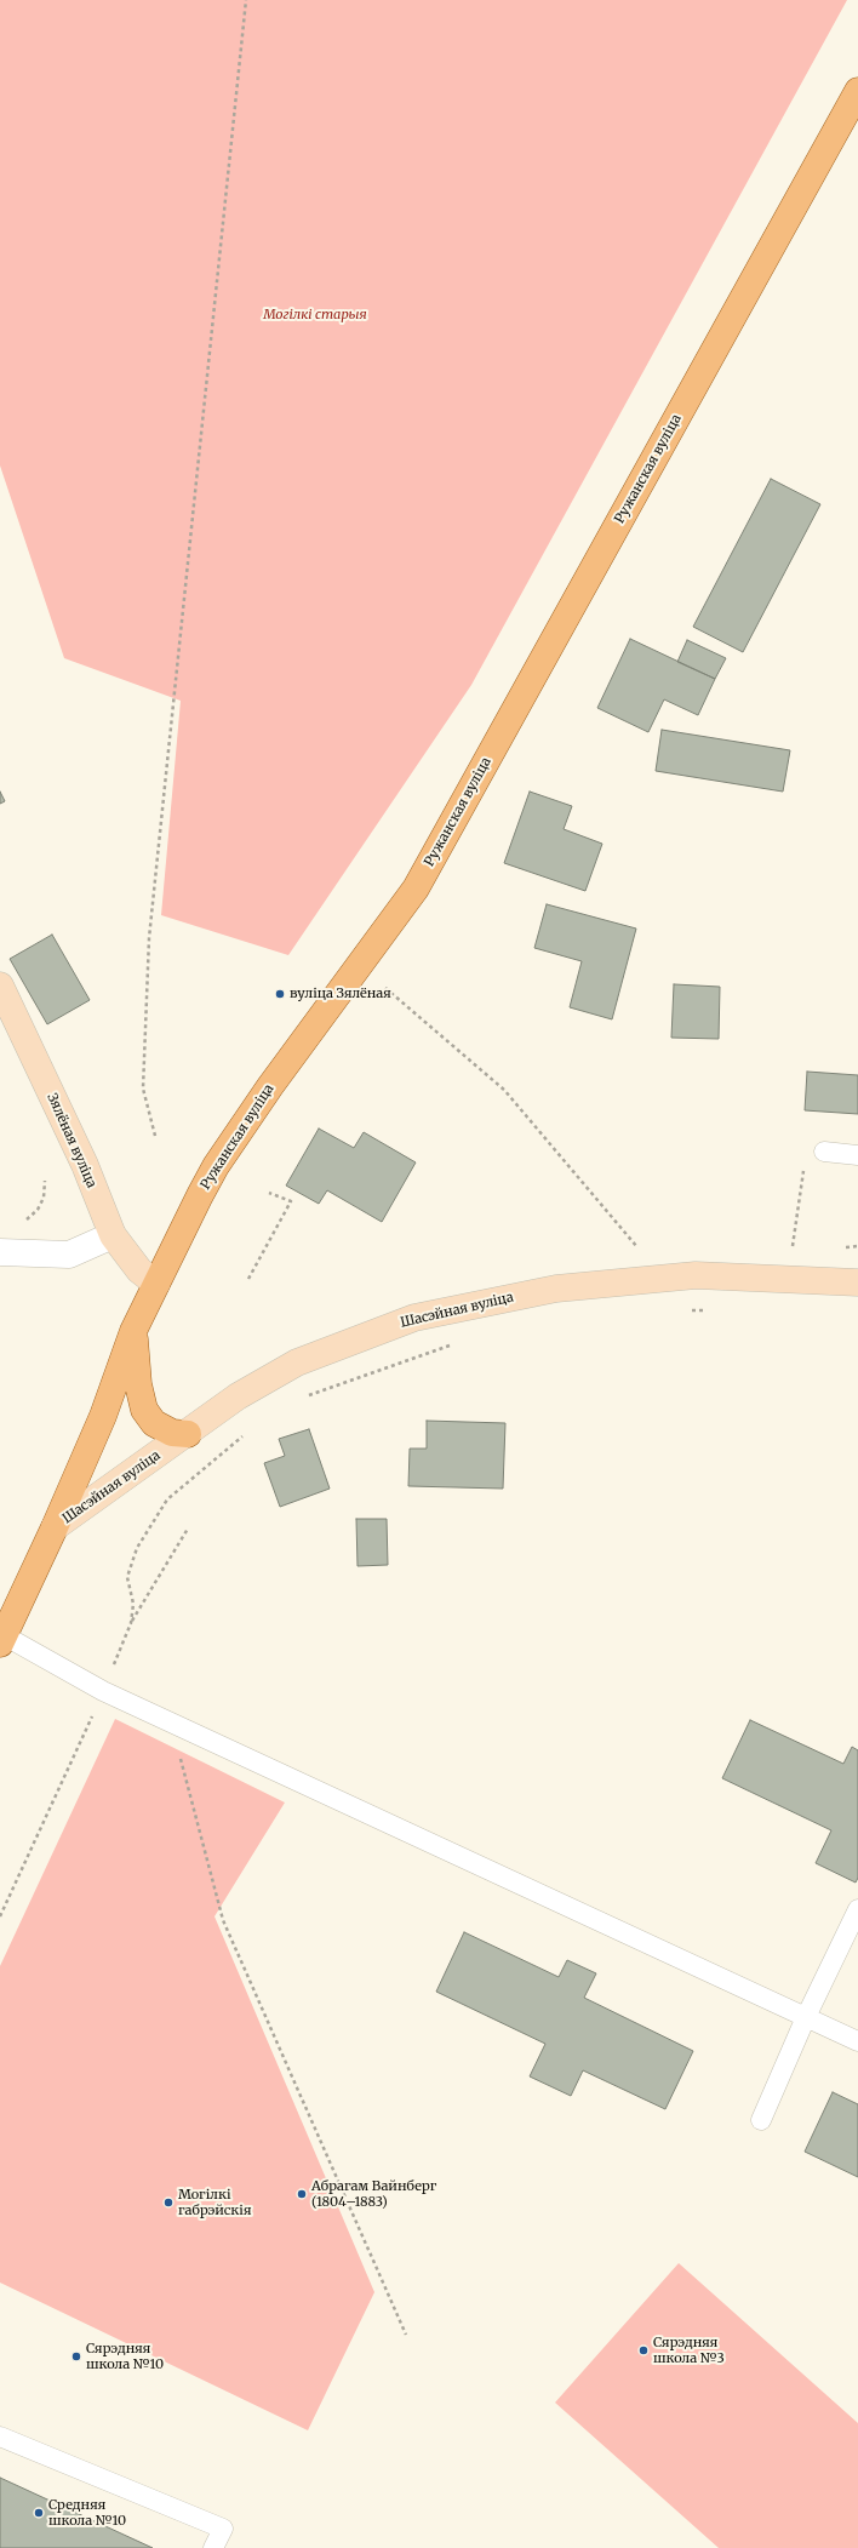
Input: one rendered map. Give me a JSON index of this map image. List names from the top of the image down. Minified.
{"streets":{"main road":["Ружанская вуліца","Зялёная вуліца","Шасэйная вуліца"]},"crossings":[["Ружанская вуліца","Зялёная вуліца"],["Ружанская вуліца","Шасэйная вуліца"]],"parks":["Могілкі старыя"],"places":["вуліца Зялёная","Абрагам Вайнберг (1804–1883)","Могілкі габрэйскія","Сярэдняя школа №3","Сярэдняя школа №10","Средняя школа №10"]}
